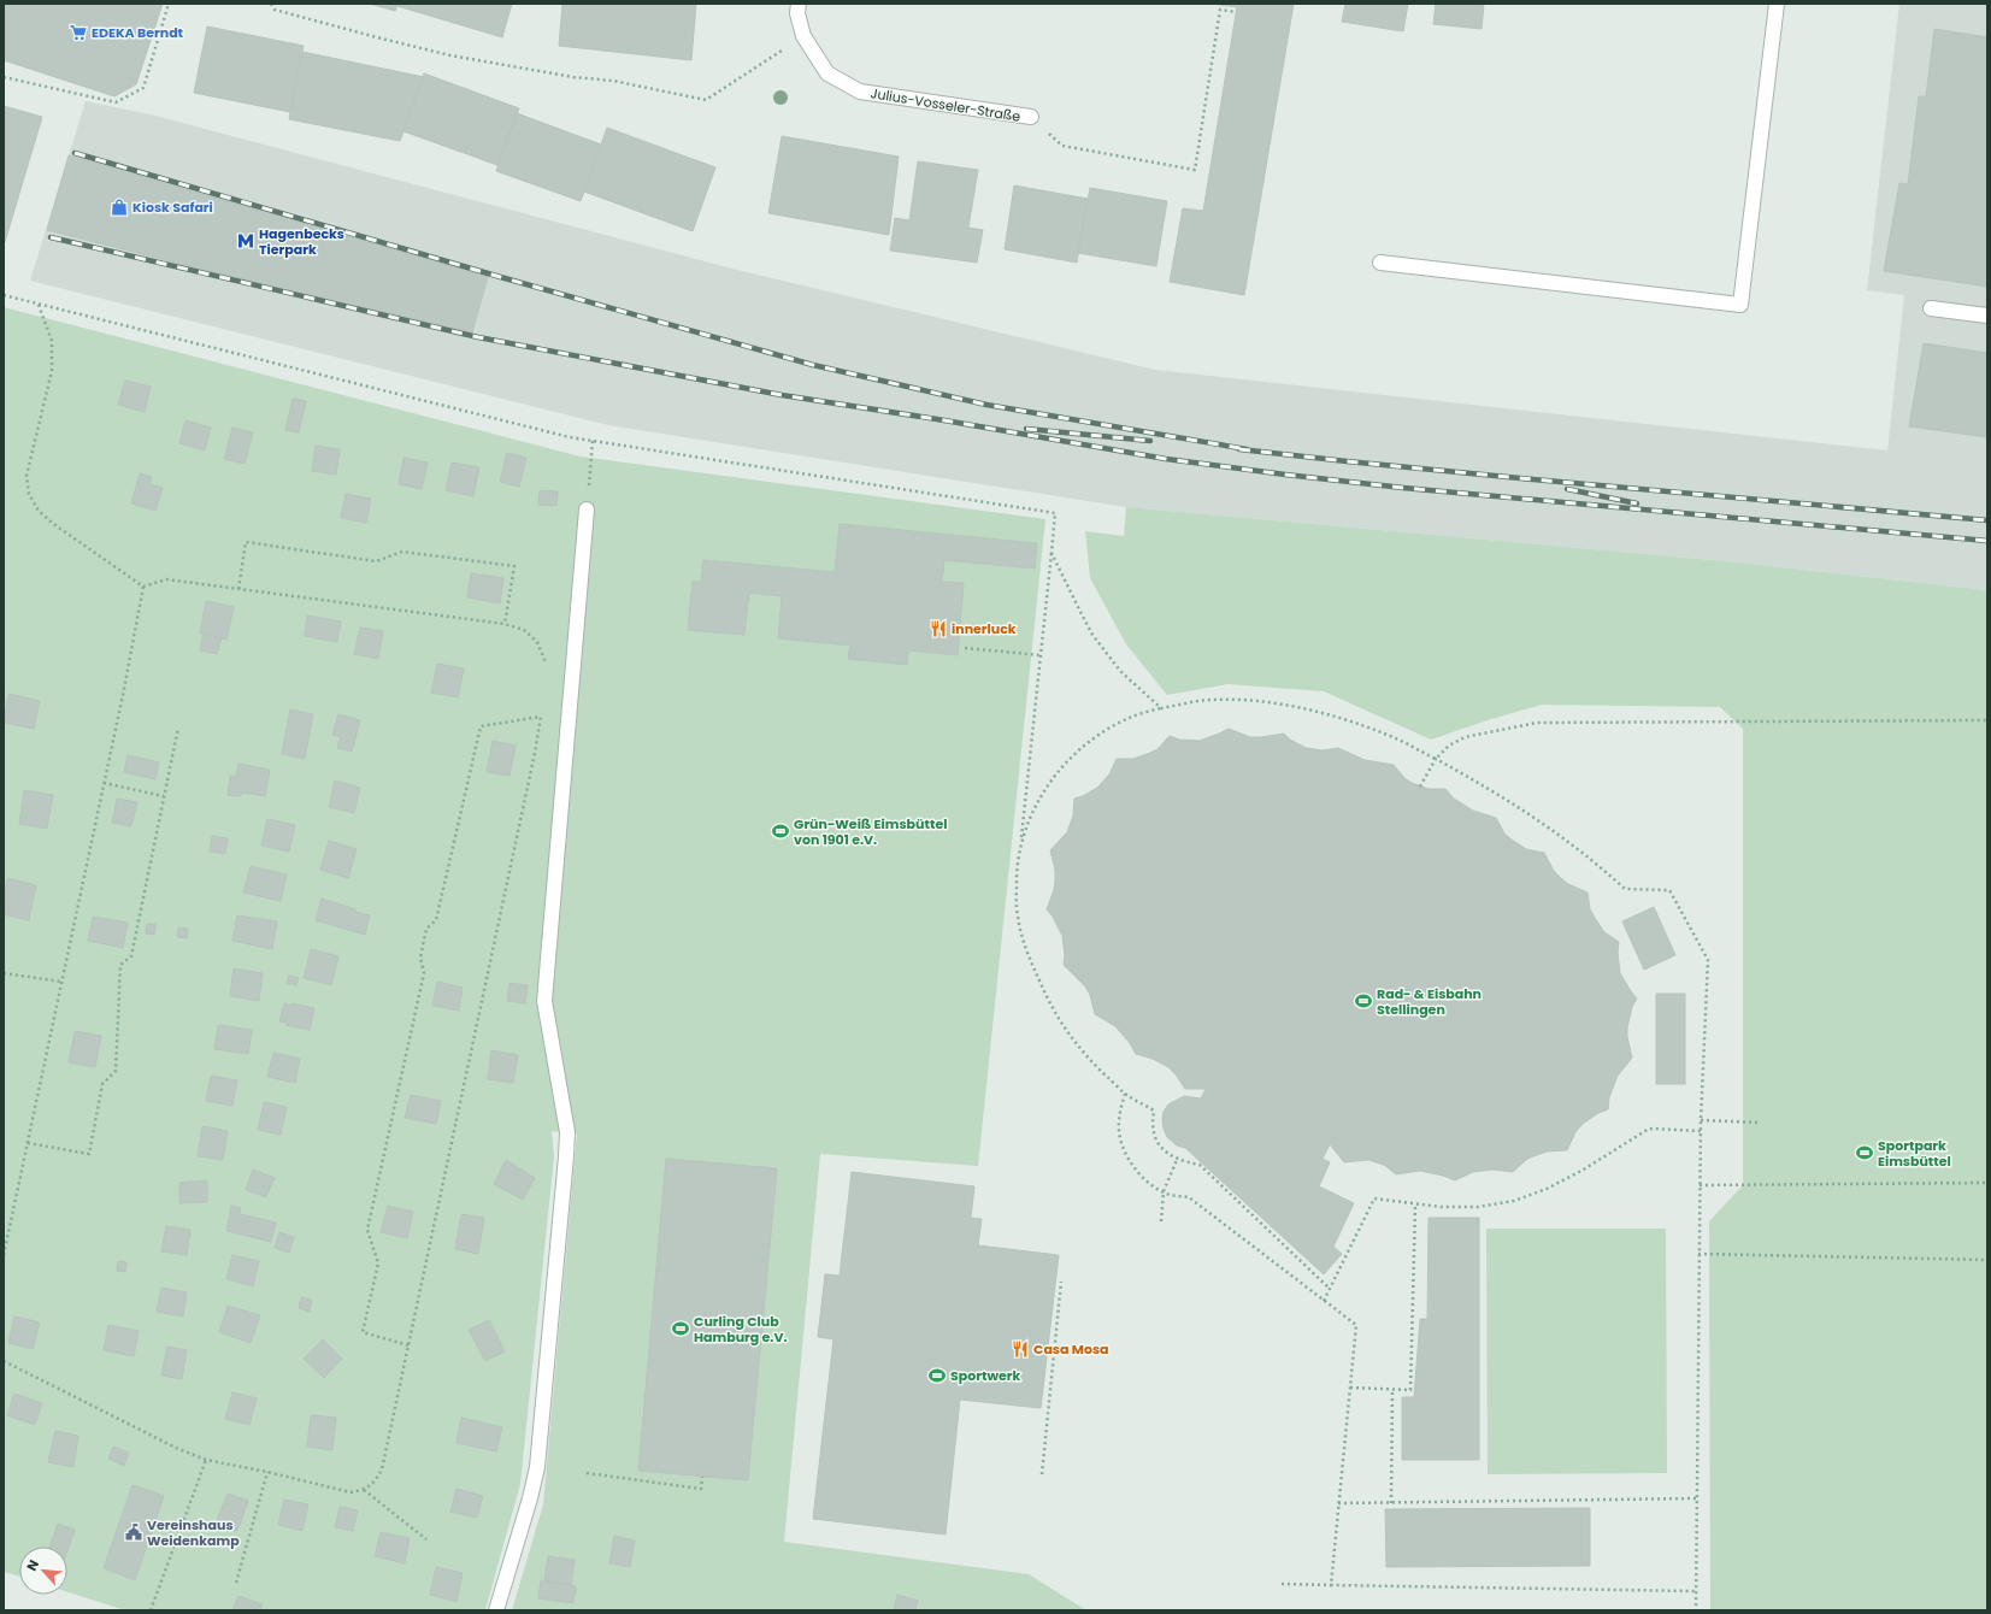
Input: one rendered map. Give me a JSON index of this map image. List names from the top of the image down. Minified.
{"streets":{"street":["Julius-Vosseler-Straße"]},"places":{"supermarket":["EDEKA Berndt"],"shop":["Kiosk Safari"],"metro station":["Hagenbecks Tierpark"],"restaurant":["innerluck","Casa Mosa"],"sports":["Grün-Weiß Eimsbüttel von 1901 e.V.","Rad- & Eisbahn Stellingen","Sportpark Eimsbüttel","Curling Club Hamburg e.V.","Sportwerk"],"public building":["Vereinshaus Weidenkamp"]},"north":"top left"}
